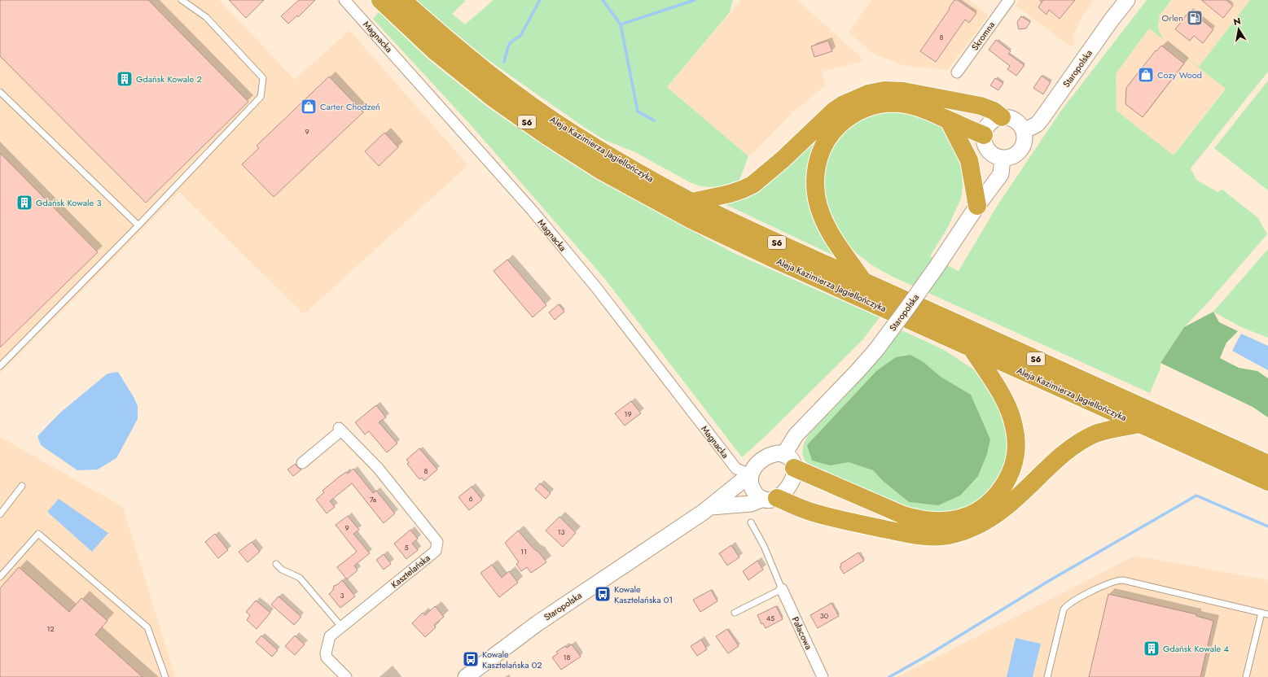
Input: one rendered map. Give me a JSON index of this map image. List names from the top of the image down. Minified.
{"streets":{"highway":["S6","Aleja Kazimierza Jagiellończyka"],"main road":["Staropolska"],"street":["Skromna","Magnacka","Kasztelańska","Pałacowa"]},"crossings":[["Magnacka","Staropolska"]],"places":{"fuel station":["Orlen"],"shop":["Cozy Wood","Carter Chodzeń"],"building":["Gdańsk Kowale 2","Gdańsk Kowale 3","Gdańsk Kowale 4"],"bus stop":["Kowale Kasztelańska 01","Kowale Kasztelańska 02"]},"house_numbers":["8","9","19","8","6","7a","9","13","5","11","3","30","45","12","18"],"north":"top"}
